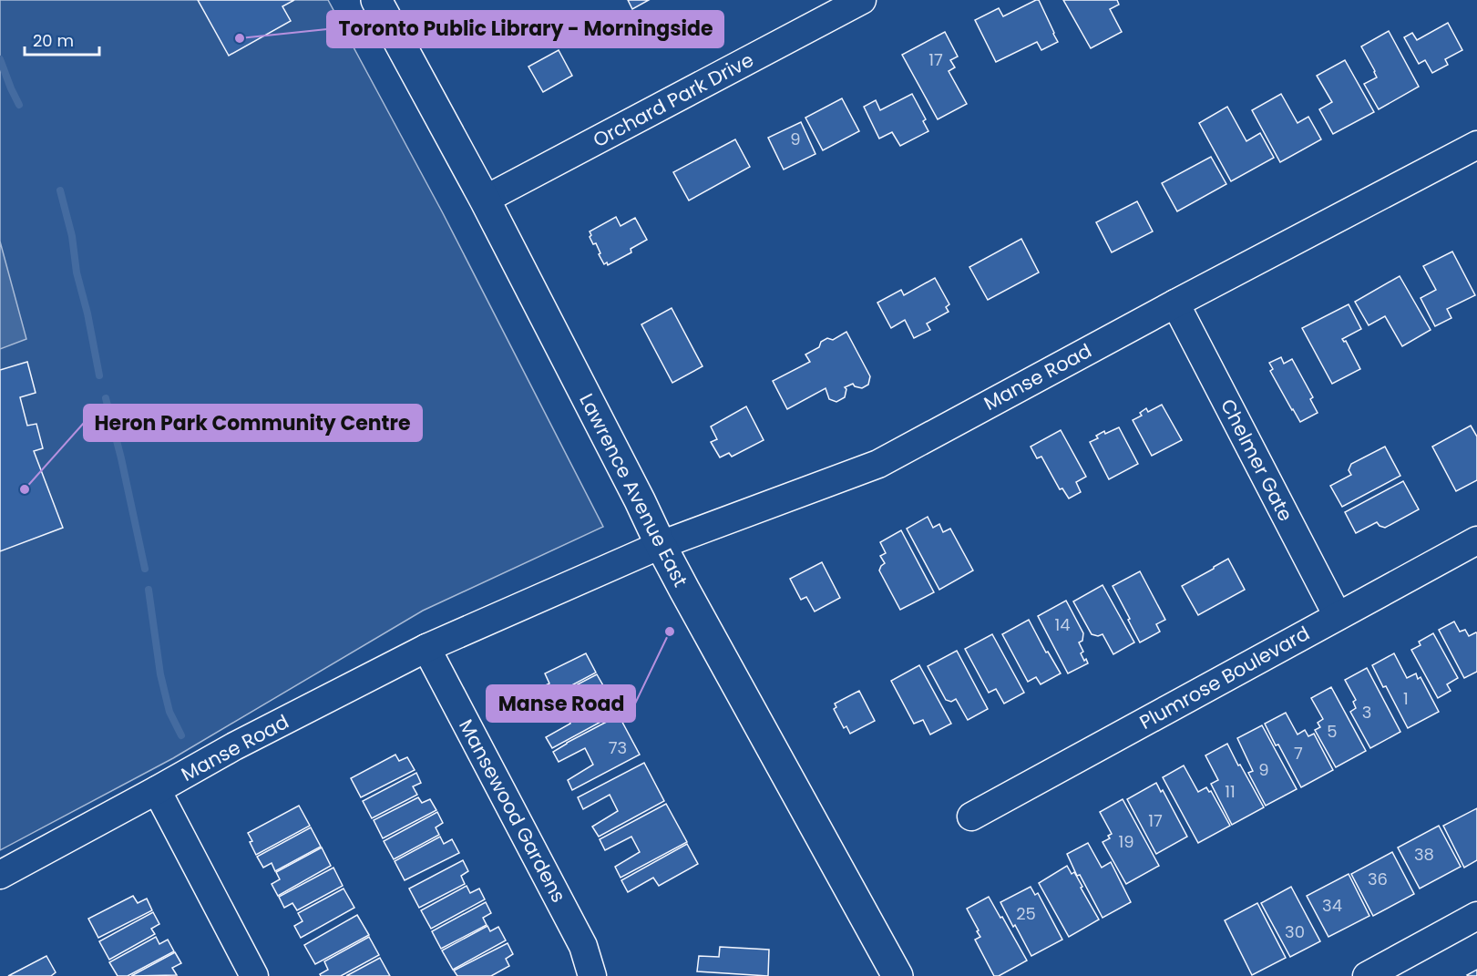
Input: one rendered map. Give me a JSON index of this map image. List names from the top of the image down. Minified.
{"streets":{"main road":["Lawrence Avenue East"],"street":["Orchard Park Drive","Manse Road","Chelmer Gate","Plumrose Boulevard","Mansewood Gardens"]},"crossings":[["Orchard Park Drive","Lawrence Avenue East"],["Manse Road","Chelmer Gate"],["Manse Road","Lawrence Avenue East"],["Manse Road","Mansewood Gardens"],["Chelmer Gate","Plumrose Boulevard"]],"places":["Toronto Public Library - Morningside","Heron Park Community Centre","Manse Road"],"house_numbers":["17","9","14","1","3","5","73","7","9","11","17","19","38","36","34","25","30"],"scale_bar":"20 m"}
